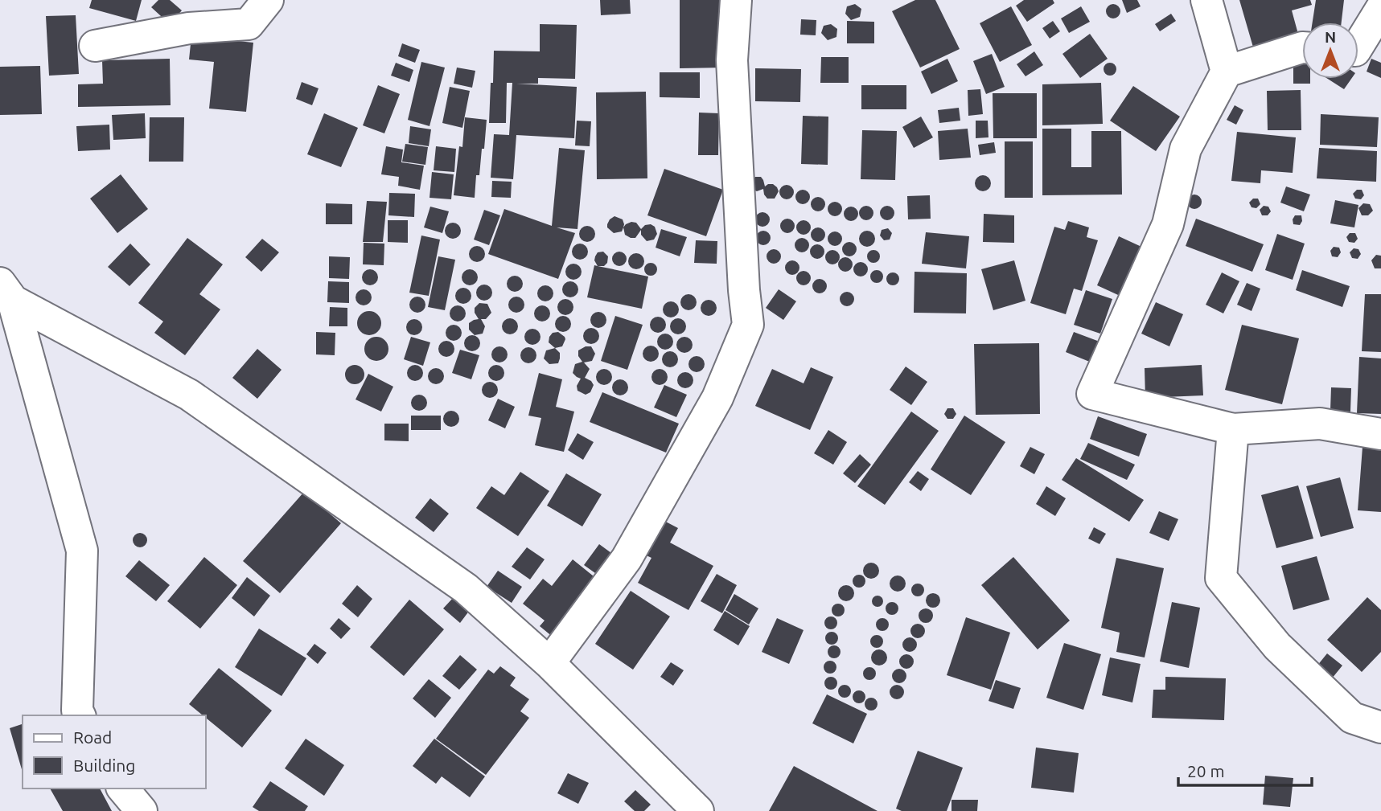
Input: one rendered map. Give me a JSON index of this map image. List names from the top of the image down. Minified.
{"legend":["Road","Building"],"scale_bar":"20 m","north":"top"}
